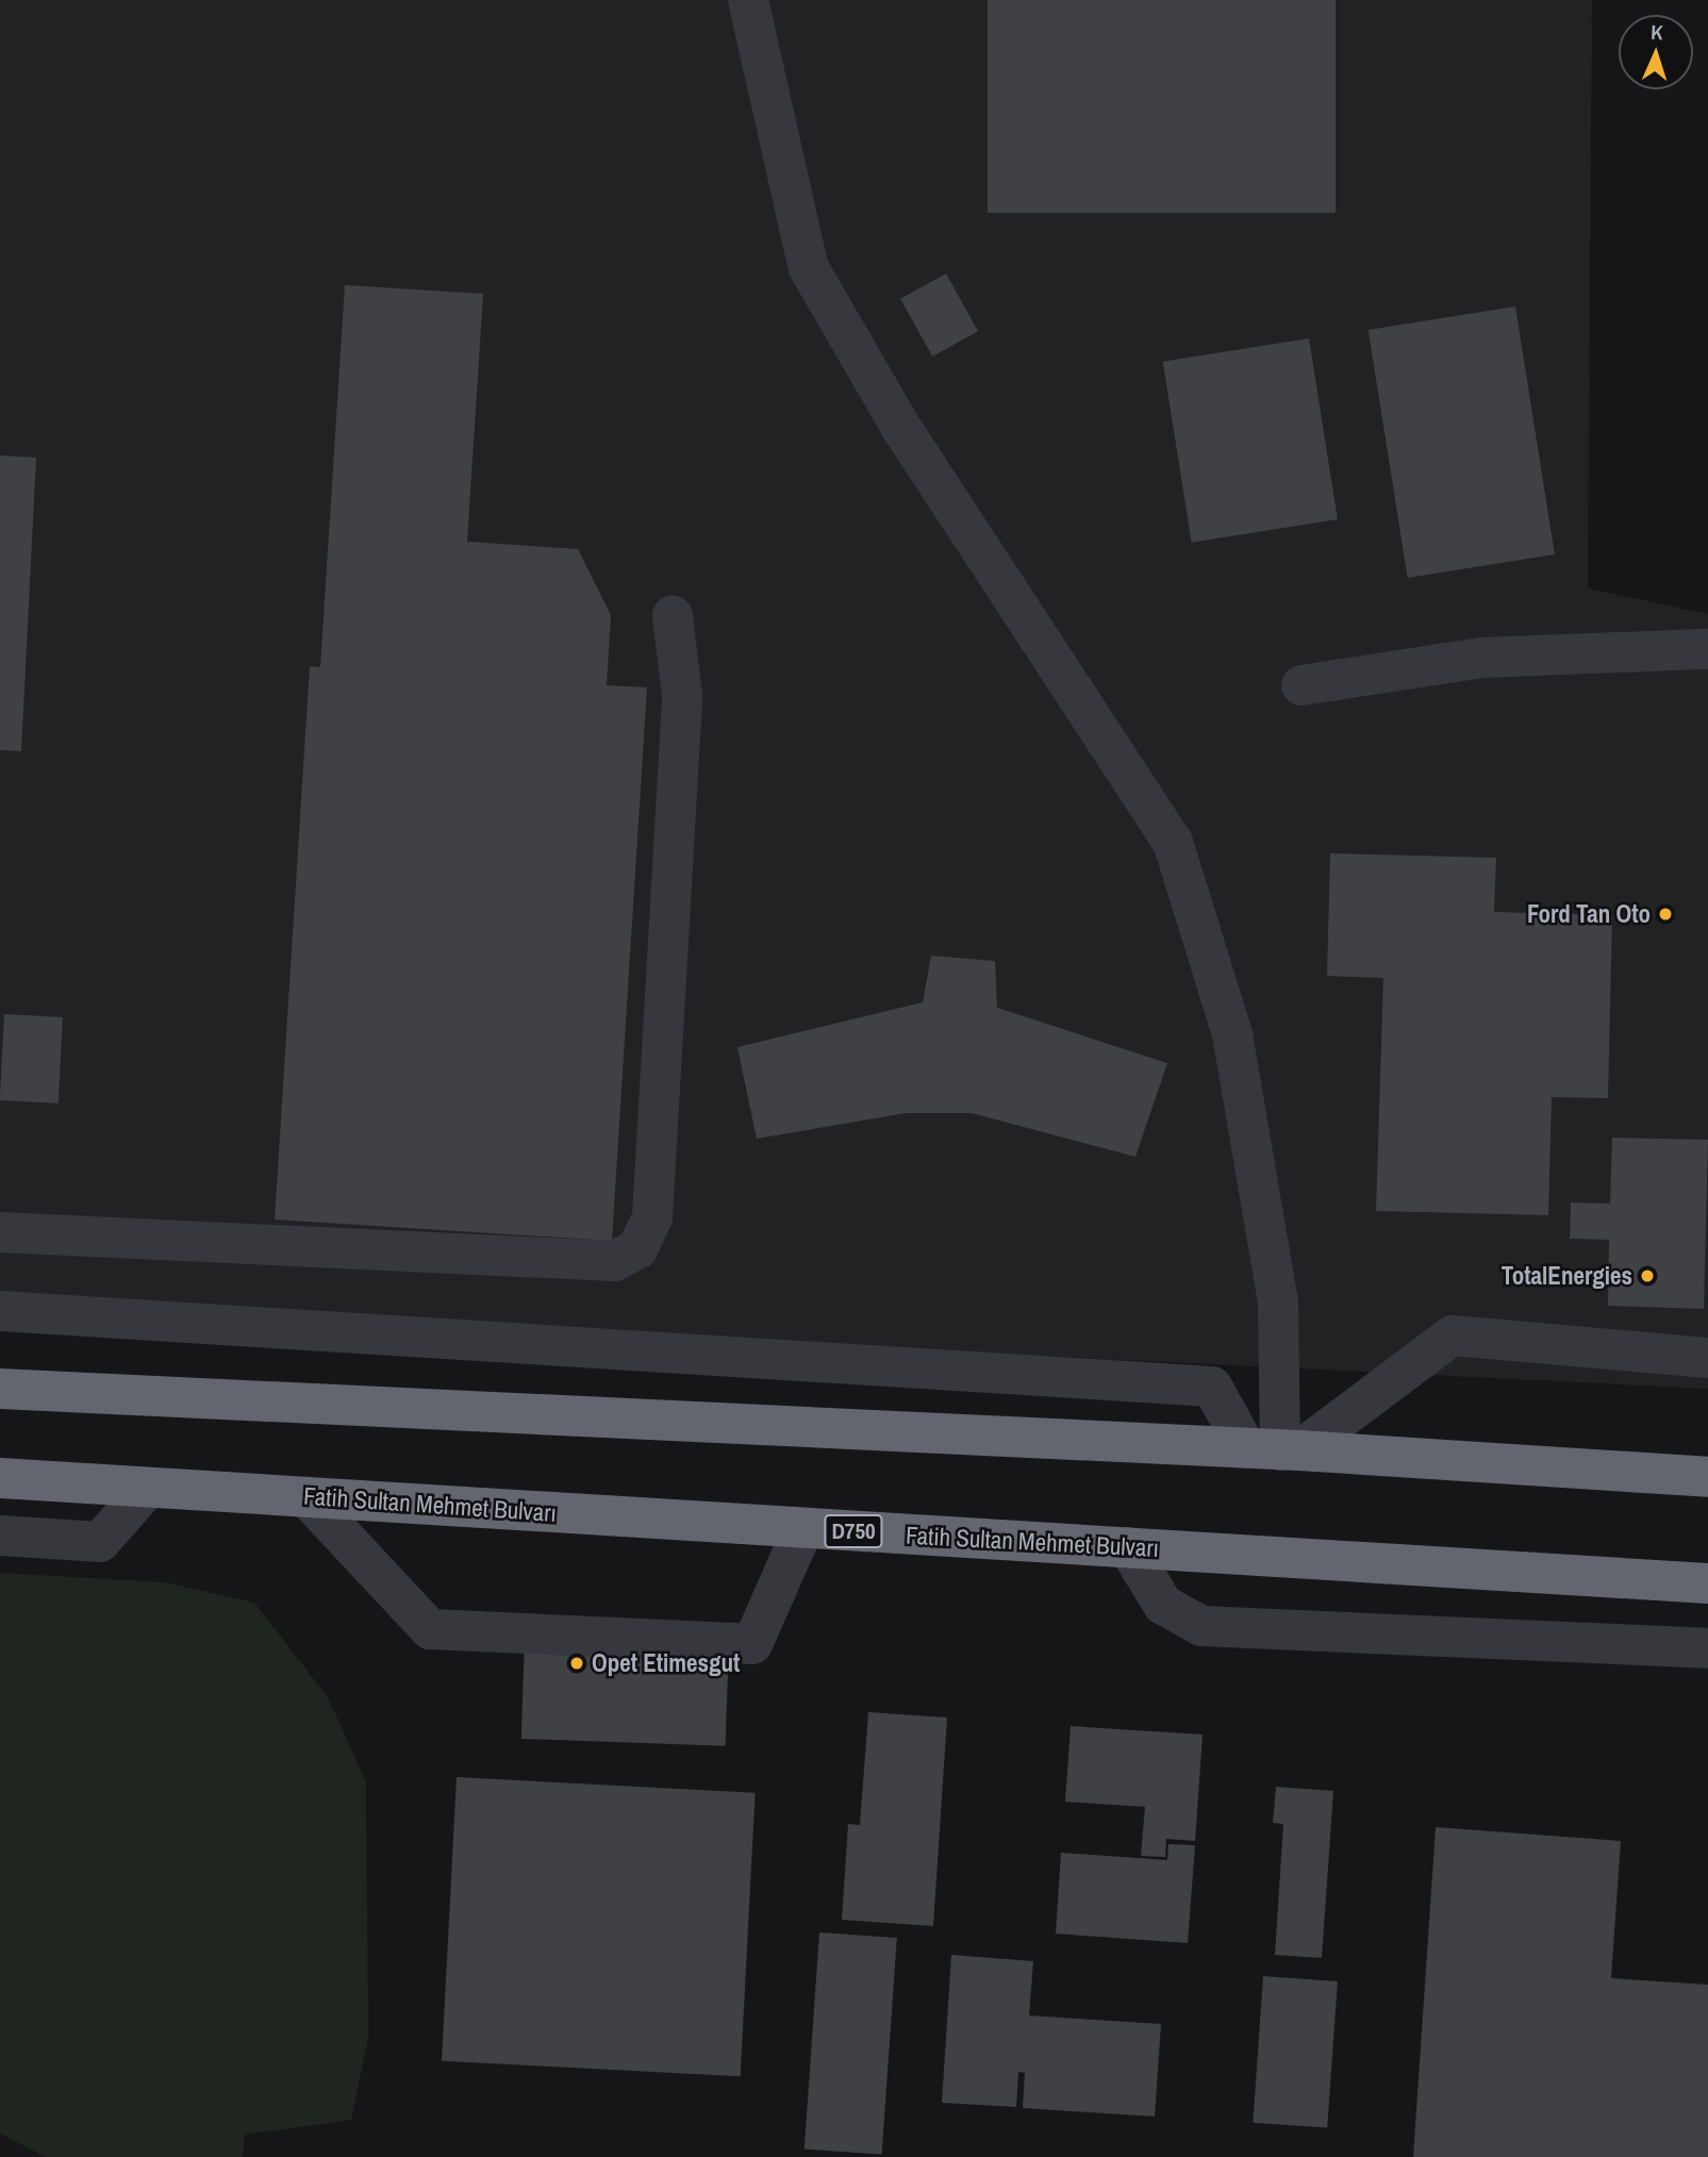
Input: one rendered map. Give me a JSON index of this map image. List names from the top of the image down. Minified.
{"streets":{"highway":["Fatih Sultan Mehmet Bulvarı","D750"]},"places":["Ford Tan Oto","TotalEnergies","Opet Etimesgut"],"north":"top"}
